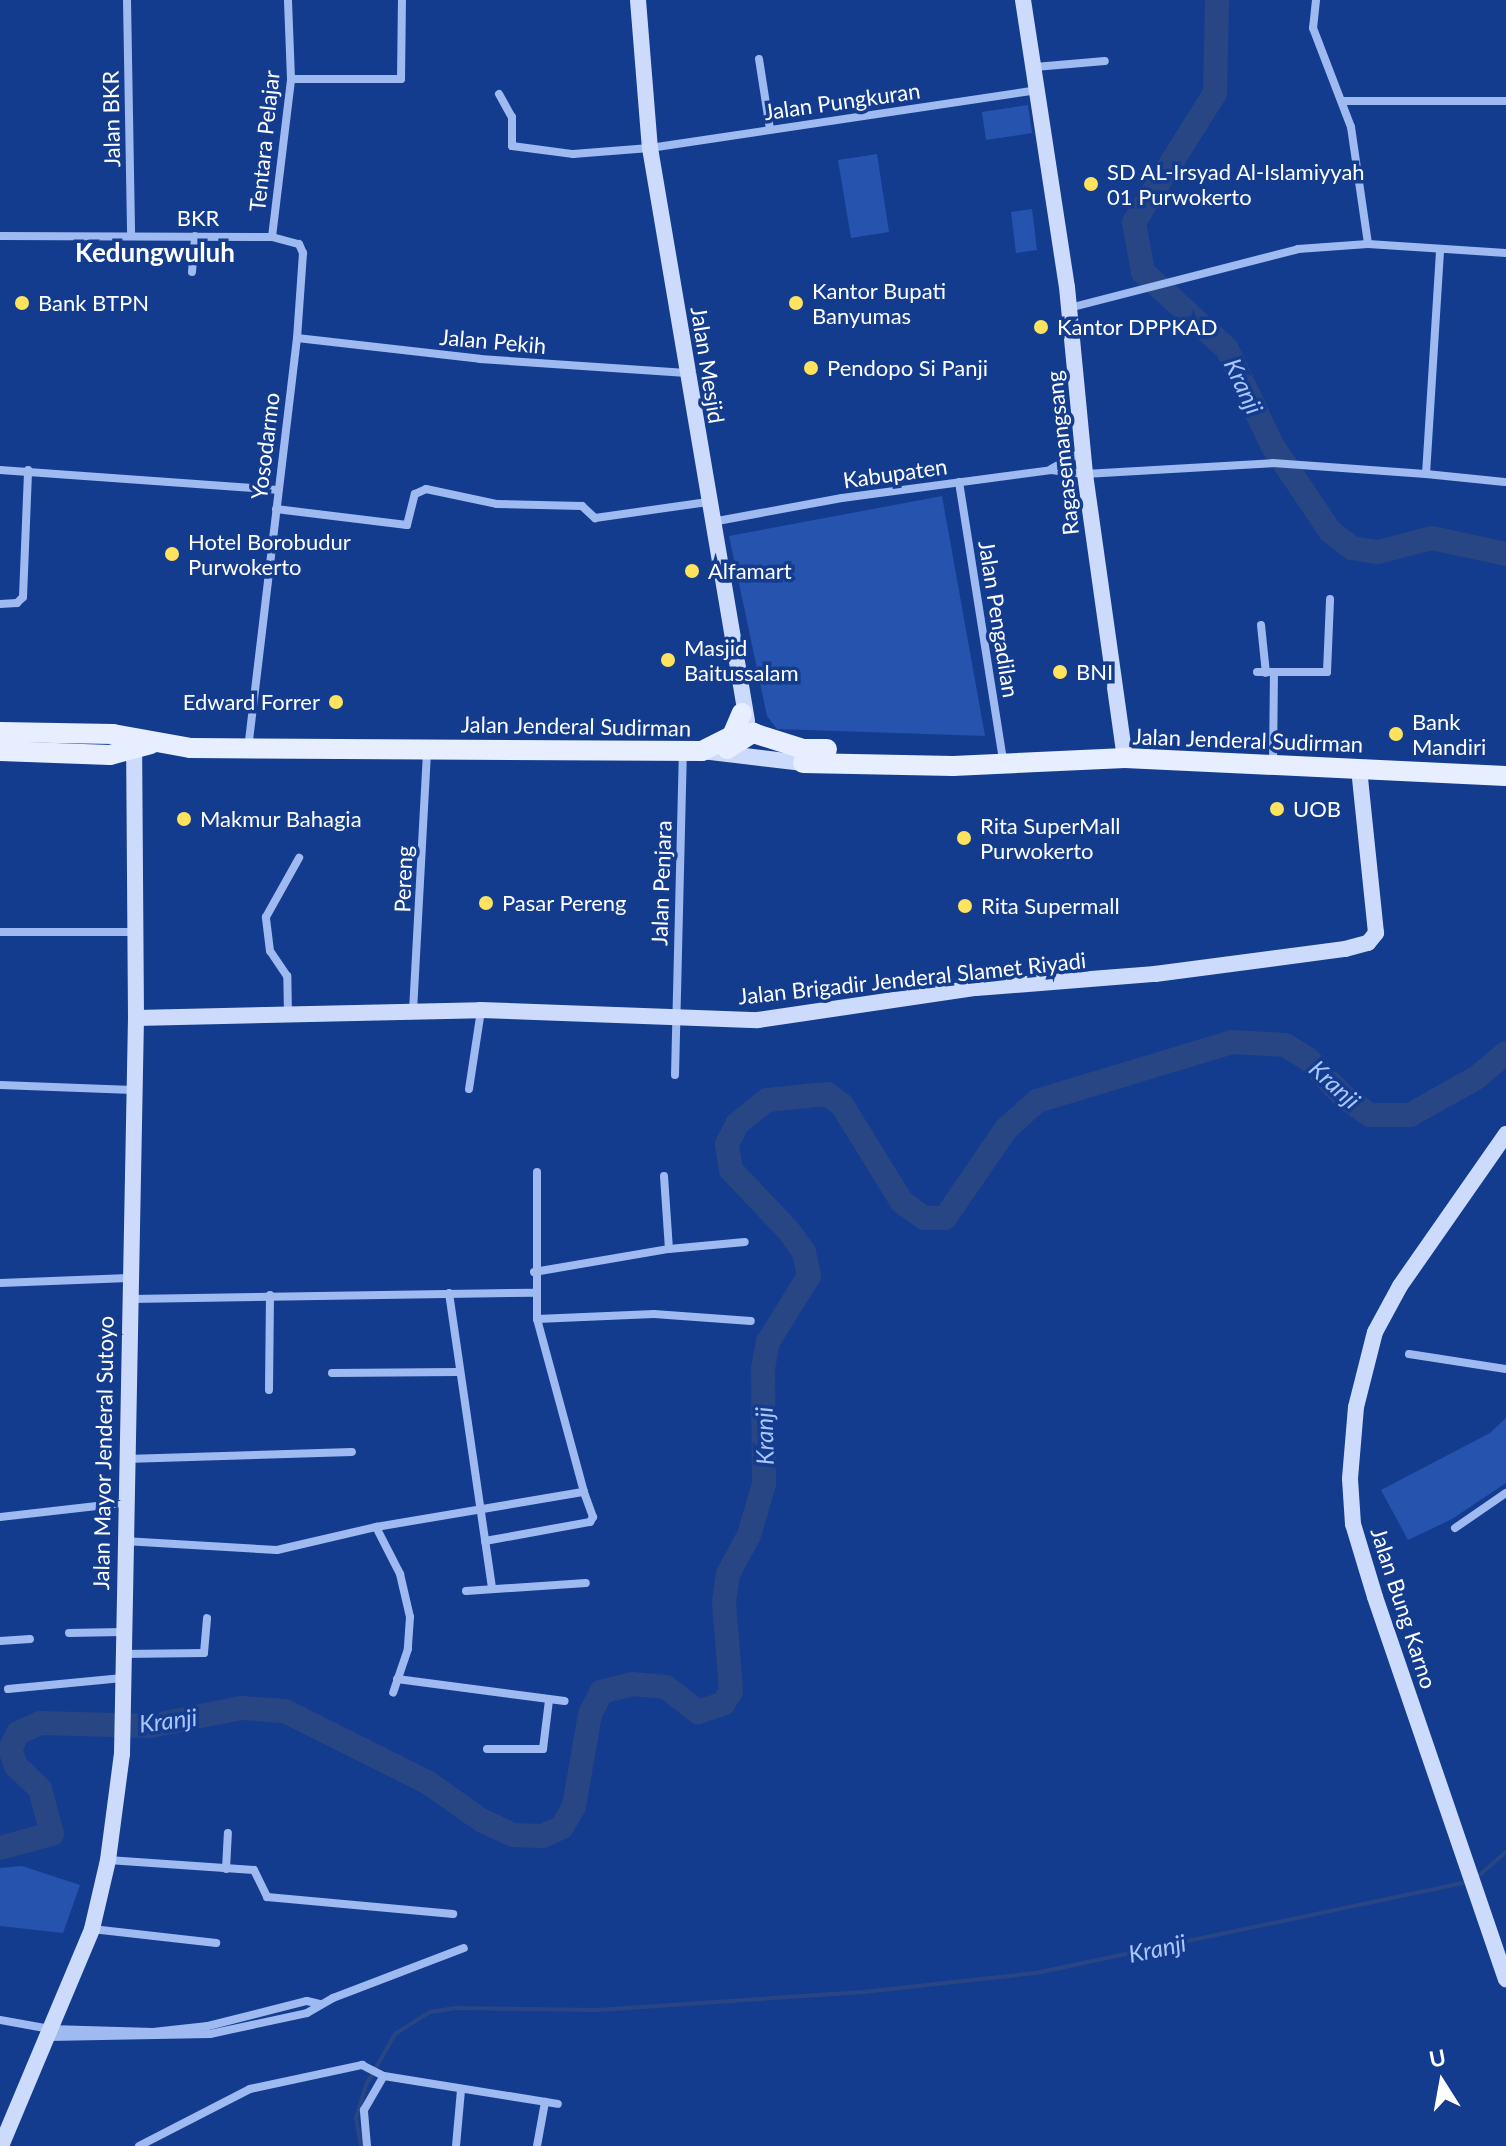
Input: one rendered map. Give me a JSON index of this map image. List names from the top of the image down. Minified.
{"streets":{"main road":["Jalan Mesjid","Ragasemangsang","Jalan Jenderal Sudirman","Jalan Brigadir Jenderal Slamet Riyadi","Jalan Mayor Jenderal Sutoyo","Jalan Bung Karno"],"street":["Jalan Pungkuran","Jalan BKR","Tentara Pelajar","BKR","Jalan Pekih","Yosodarmo","Kabupaten","Jalan Pengadilan","Pereng","Jalan Penjara"]},"crossings":[["Jalan Pungkuran","Jalan Mesjid"],["Jalan Pungkuran","Ragasemangsang"],["Jalan BKR","BKR"],["Tentara Pelajar","BKR"],["Jalan Pekih","Jalan Mesjid"],["Jalan Pekih","Yosodarmo"],["Jalan Mesjid","Kabupaten"],["Jalan Mesjid","Jalan Jenderal Sudirman"],["Yosodarmo","Jalan Jenderal Sudirman"],["Ragasemangsang","Kabupaten"],["Ragasemangsang","Jalan Jenderal Sudirman"],["Kabupaten","Jalan Pengadilan"],["Jalan Pengadilan","Jalan Jenderal Sudirman"],["Jalan Jenderal Sudirman","Pereng"],["Jalan Jenderal Sudirman","Jalan Penjara"],["Jalan Jenderal Sudirman","Jalan Brigadir Jenderal Slamet Riyadi"],["Jalan Jenderal Sudirman","Jalan Mayor Jenderal Sutoyo"],["Pereng","Jalan Brigadir Jenderal Slamet Riyadi"],["Jalan Penjara","Jalan Brigadir Jenderal Slamet Riyadi"],["Jalan Brigadir Jenderal Slamet Riyadi","Jalan Mayor Jenderal Sutoyo"]],"districts":["Kedungwuluh"],"water":["Kranji"],"places":["SD AL-Irsyad Al-Islamiyyah 01 Purwokerto","Bank BTPN","Kantor Bupati Banyumas","Kantor DPPKAD","Pendopo Si Panji","Hotel Borobudur Purwokerto","Alfamart","Masjid Baitussalam","BNI","Edward Forrer","Bank Mandiri","UOB","Makmur Bahagia","Rita SuperMall Purwokerto","Pasar Pereng","Rita Supermall"],"north":"top"}
